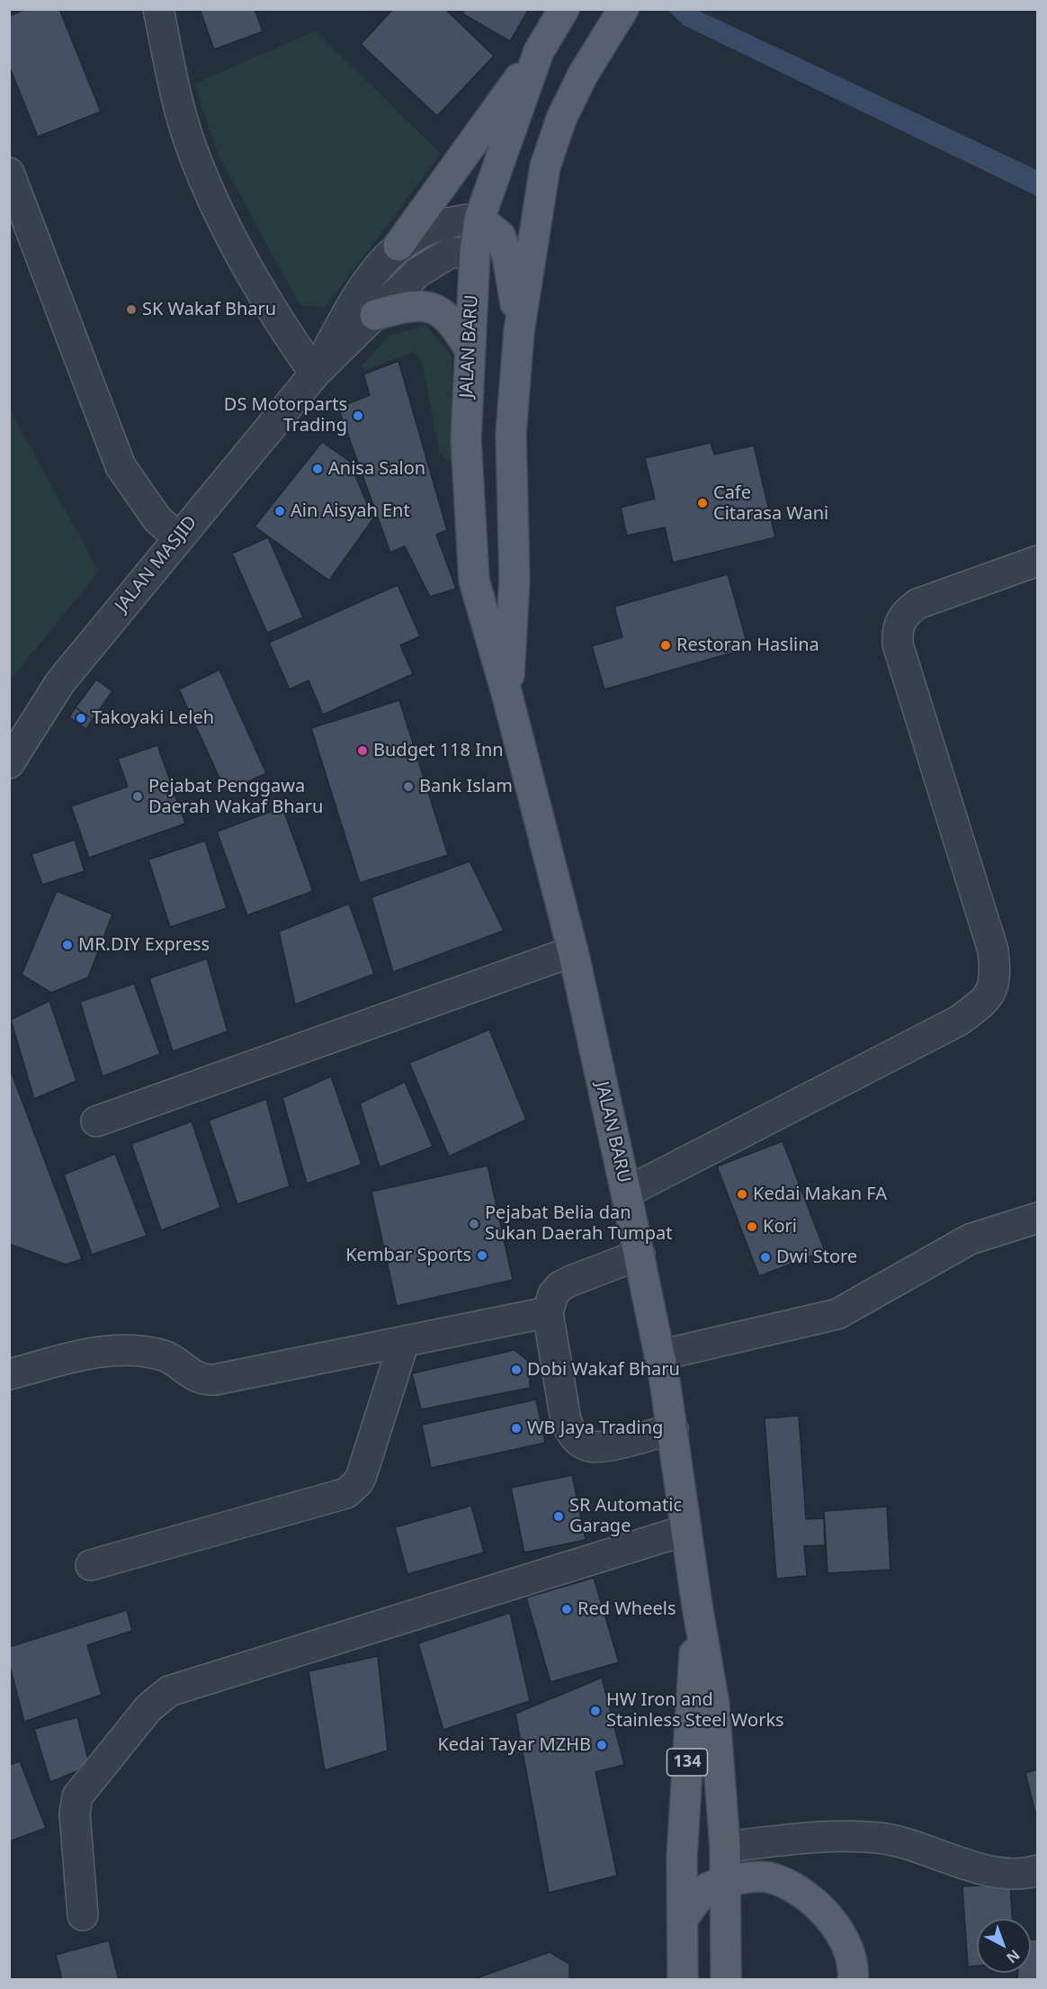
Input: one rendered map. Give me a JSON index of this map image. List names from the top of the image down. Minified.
{"streets":{"main road":["JALAN BARU","134"],"street":["JALAN MASJID"]},"crossings":[["JALAN BARU","JALAN MASJID"],["JALAN BARU","134"]],"places":["SK Wakaf Bharu","DS Motorparts Trading","Anisa Salon","Cafe Citarasa Wani","Ain Aisyah Ent","Restoran Haslina","Takoyaki Leleh","Budget 118 Inn","Bank Islam","Pejabat Penggawa Daerah Wakaf Bharu","MR.DIY Express","Kedai Makan FA","Pejabat Belia dan Sukan Daerah Tumpat","Kori","Kembar Sports","Dwi Store","Dobi Wakaf Bharu","WB Jaya Trading","SR Automatic Garage","Red Wheels","HW Iron and Stainless Steel Works","Kedai Tayar MZHB"],"north":"bottom right"}
